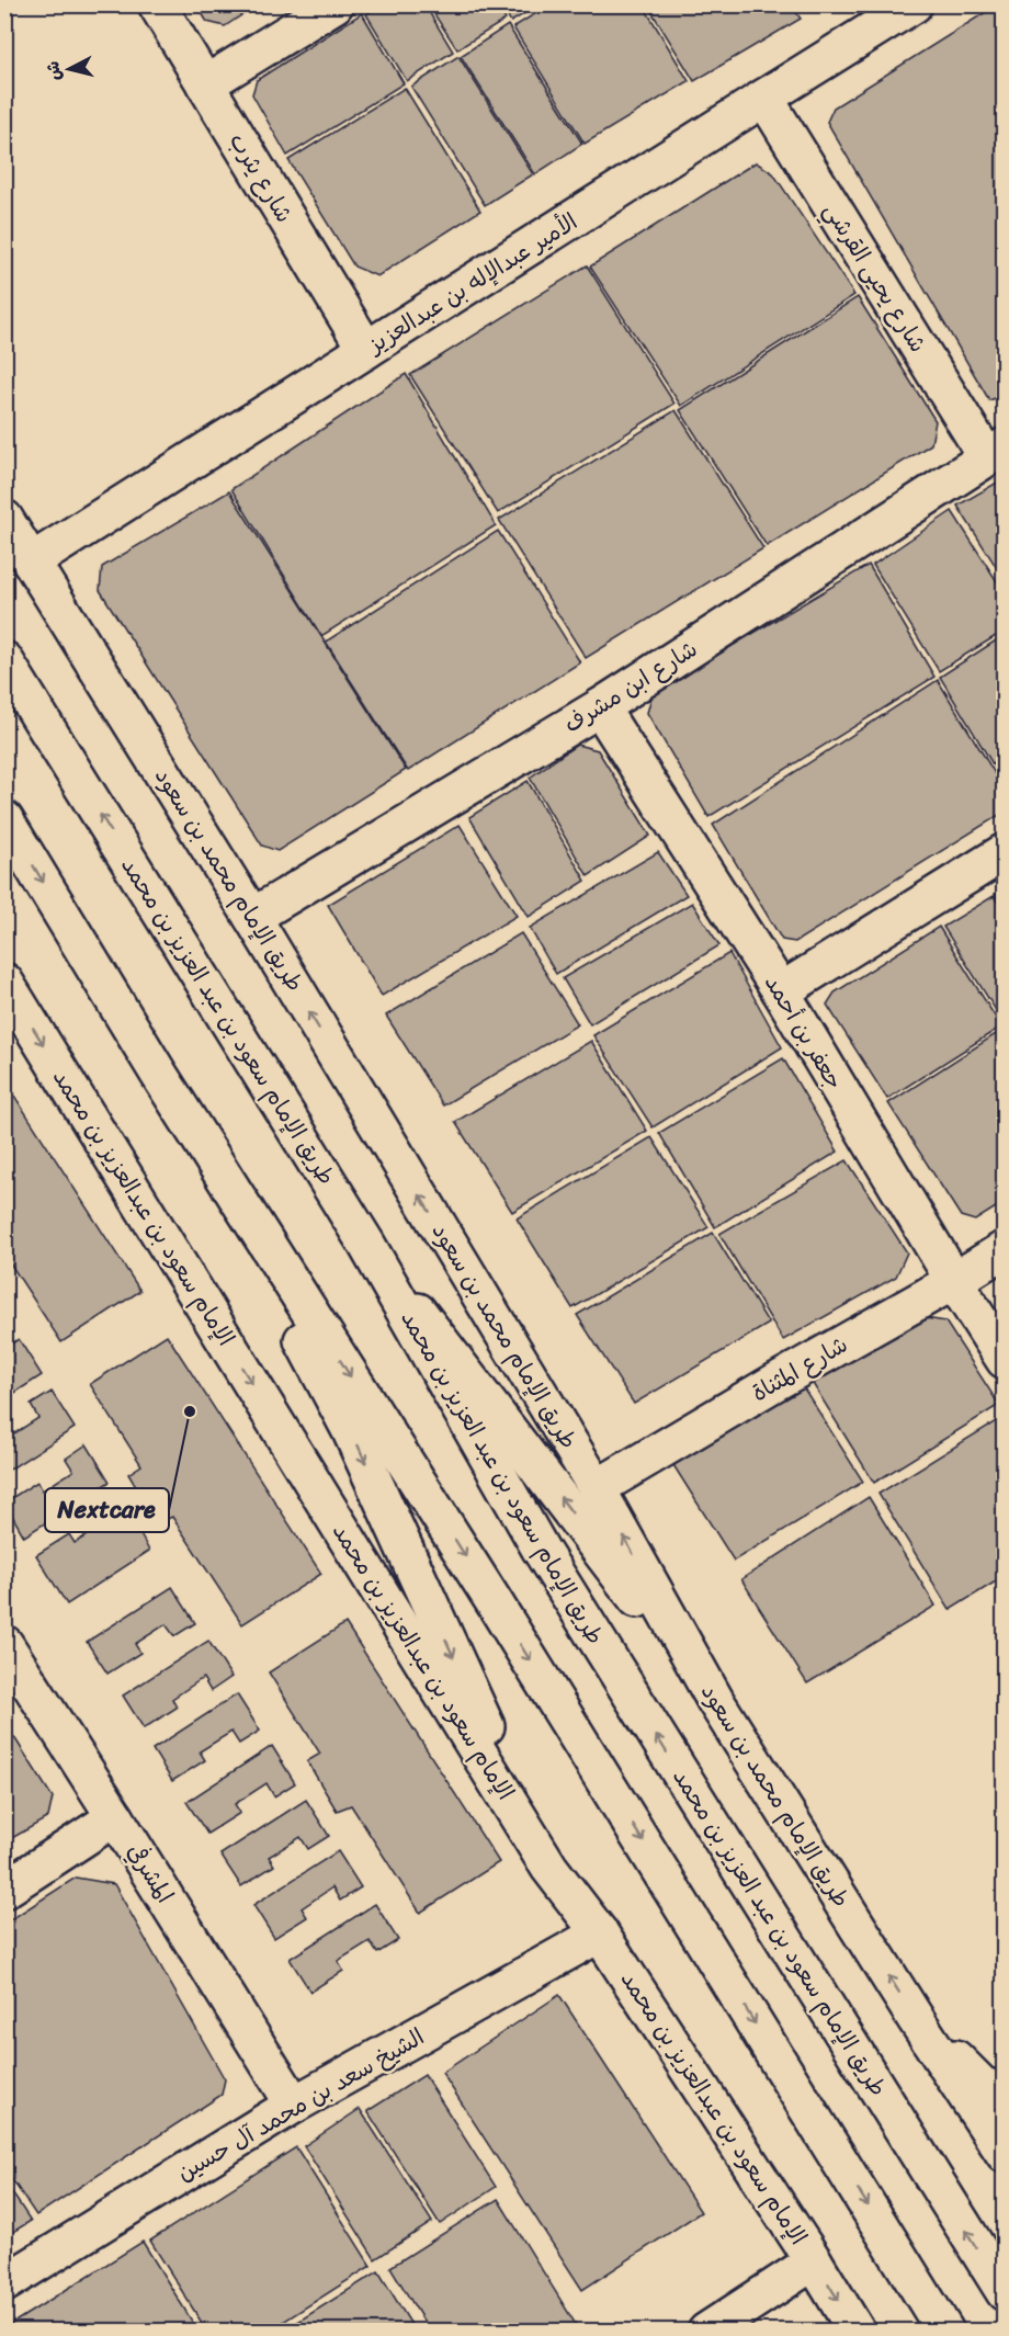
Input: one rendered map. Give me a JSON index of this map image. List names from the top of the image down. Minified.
{"streets":{"street":["شارع يثرب","شارع يحيى القرشي","الأمير عبدالإله بن عبدالعزيز","شارع ابن مشرف","طريق الإمام محمد بن سعود","طريق الإمام سعود بن عبد العزيز بن محمد","جعفر بن أحمد","الإمام سعود بن عبدالعزيز بن محمد","شارع المثناة","المشرفي","الشيخ سعد بن محمد آل حسين"]},"crossings":[["شارع يثرب","الأمير عبدالإله بن عبدالعزيز"],["شارع يحيى القرشي","الأمير عبدالإله بن عبدالعزيز"],["شارع يحيى القرشي","شارع ابن مشرف"],["الأمير عبدالإله بن عبدالعزيز","طريق الإمام محمد بن سعود"],["شارع ابن مشرف","طريق الإمام محمد بن سعود"],["شارع ابن مشرف","جعفر بن أحمد"],["طريق الإمام محمد بن سعود","شارع المثناة"],["جعفر بن أحمد","شارع المثناة"],["الإمام سعود بن عبدالعزيز بن محمد","الشيخ سعد بن محمد آل حسين"],["المشرفي","الشيخ سعد بن محمد آل حسين"]],"places":["Nextcare"],"north":"left"}
